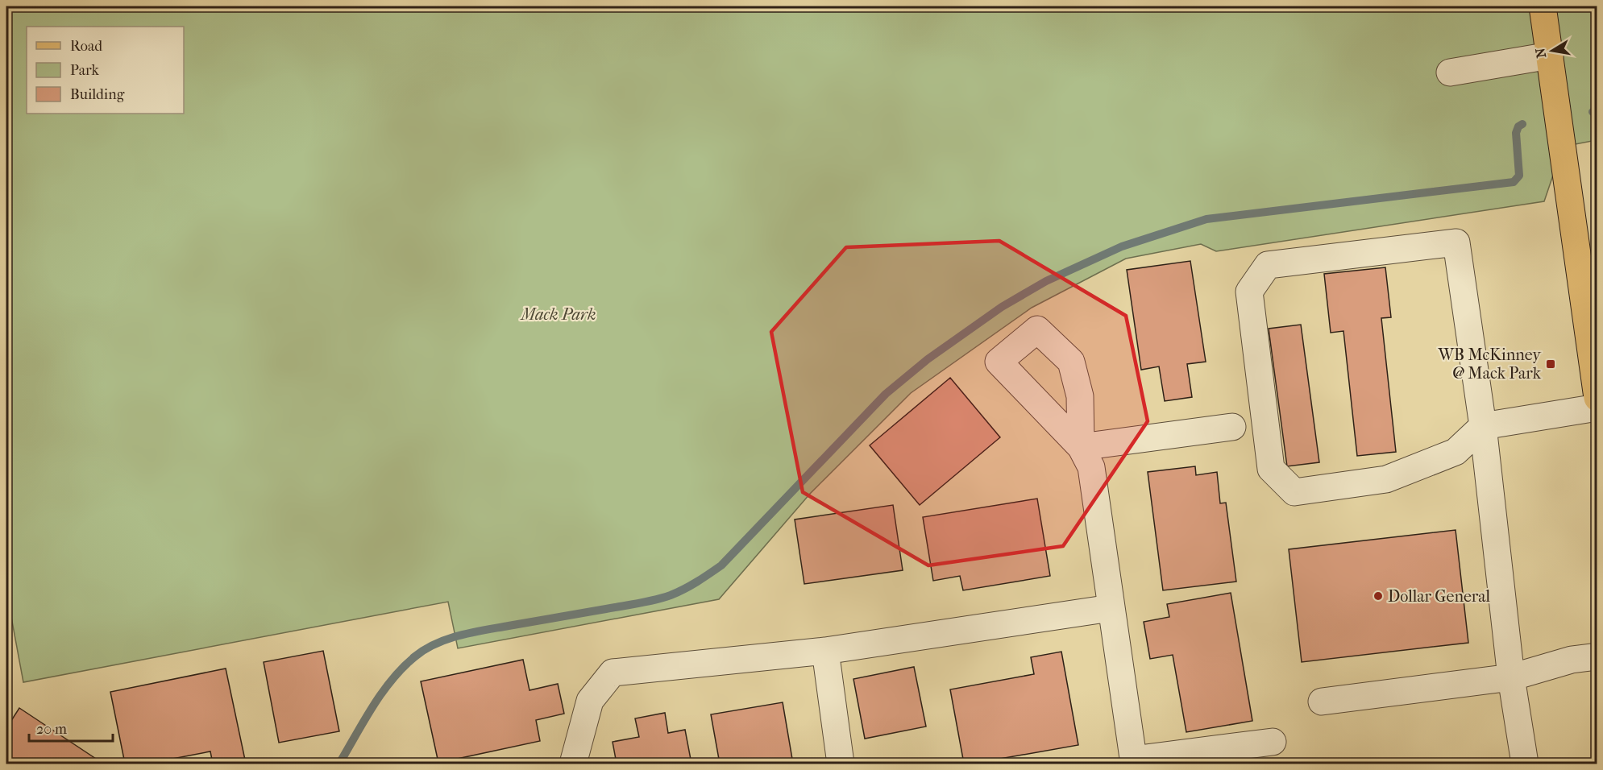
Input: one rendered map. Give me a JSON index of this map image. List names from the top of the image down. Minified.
{"parks":["Mack Park"],"places":{"transit":["WB McKinney @ Mack Park"],"other":["Dollar General"]},"legend":["Road","Park","Building"],"scale_bar":"20 m","north":"left"}
